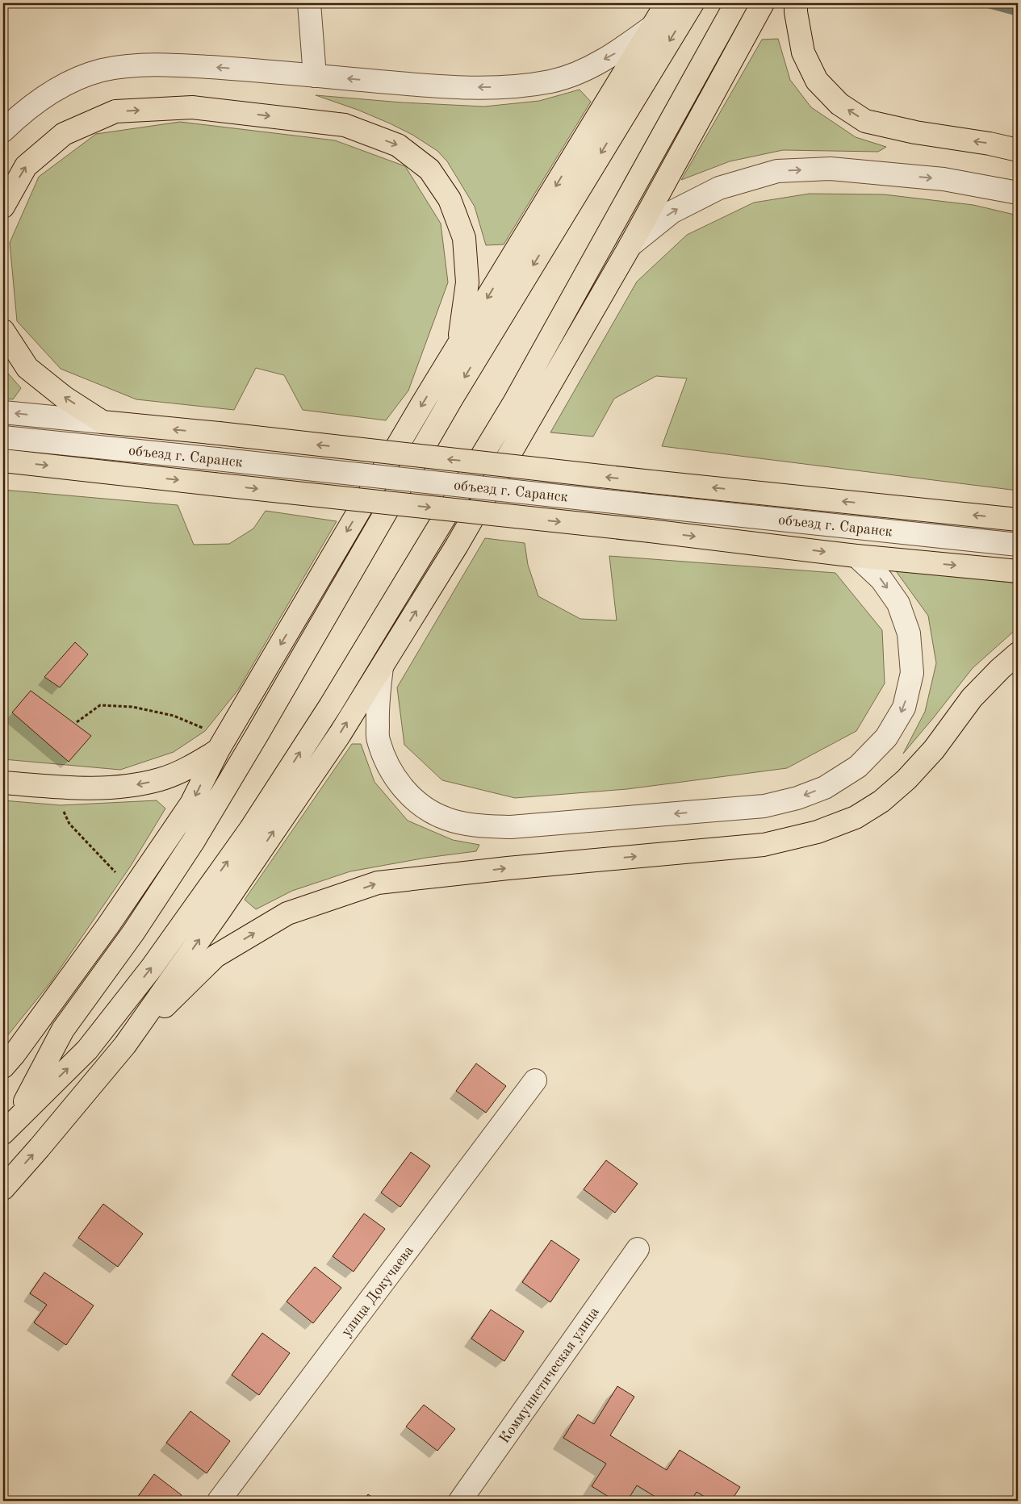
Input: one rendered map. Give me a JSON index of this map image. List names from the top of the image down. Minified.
{"streets":{"street":["объезд г. Саранск","улица Докучаева","Коммунистическая улица"]}}
